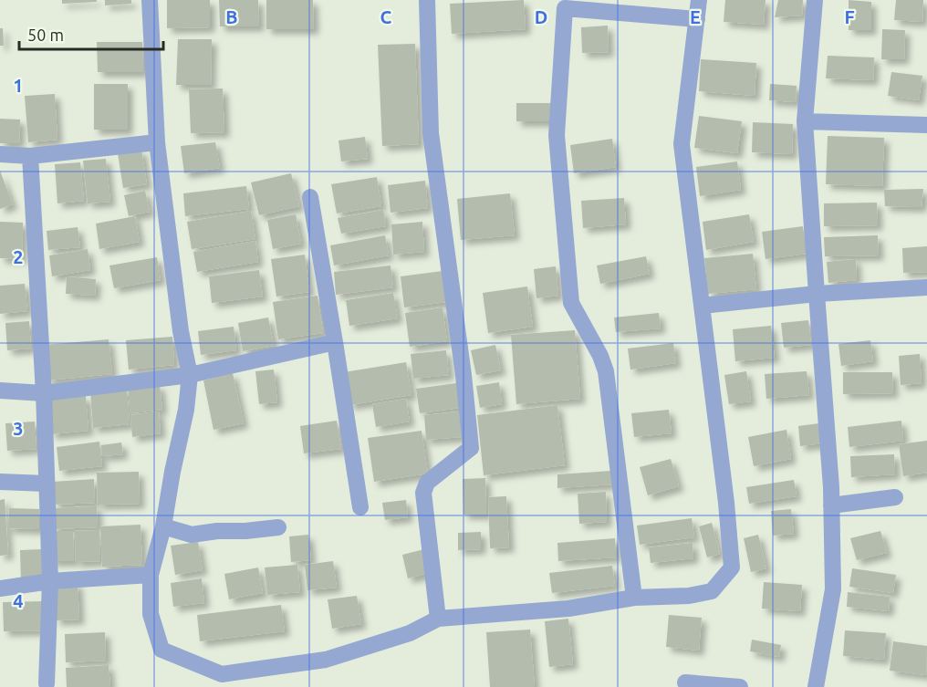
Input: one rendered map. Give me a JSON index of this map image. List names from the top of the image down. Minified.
{"scale_bar":"50 m","grid":{"columns":["B","C","D","E","F"],"rows":["1","2","3","4"]}}
